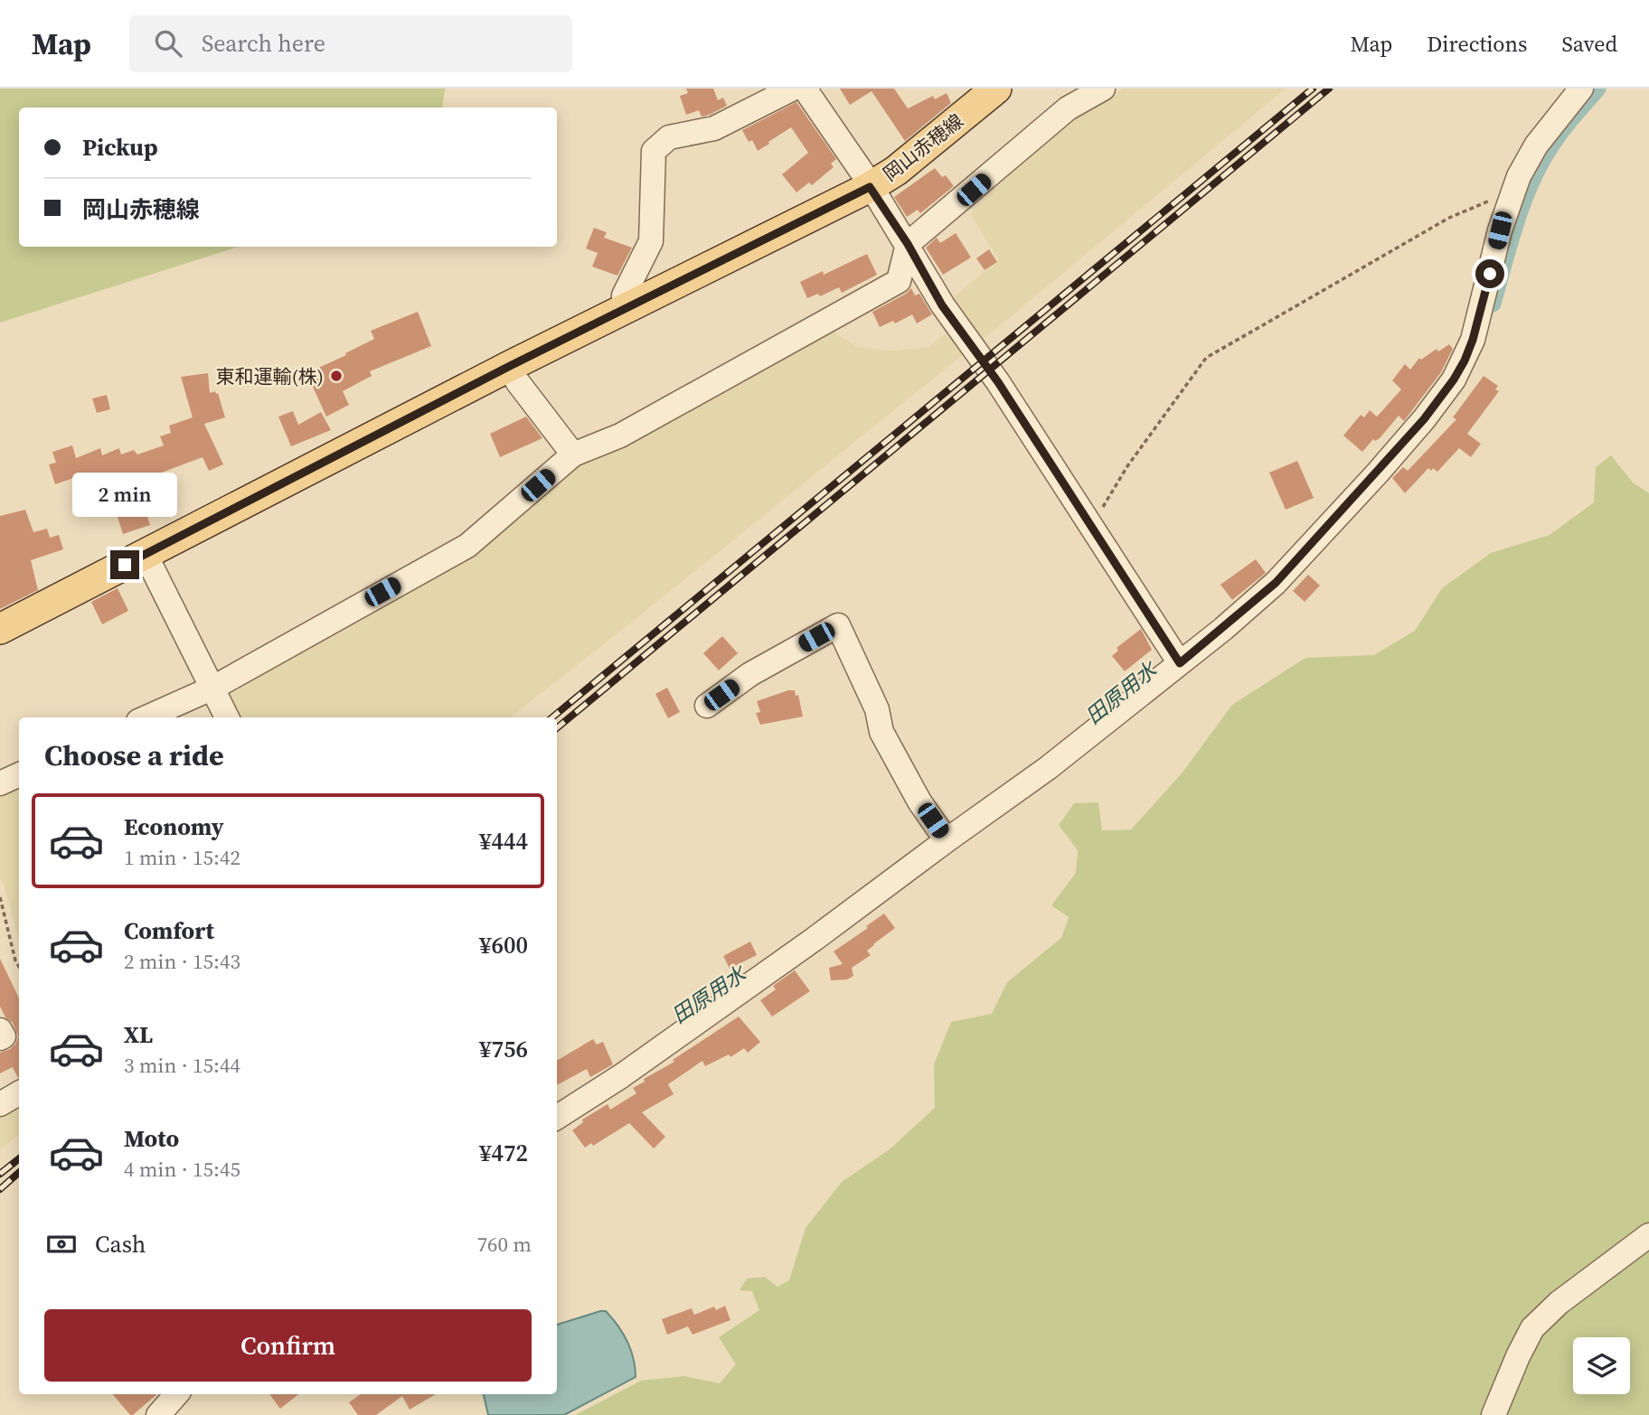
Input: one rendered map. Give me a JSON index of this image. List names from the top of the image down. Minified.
{"streets":{"main road":["岡山赤穂線"]},"water":["田原用水"],"places":["東和運輸(株)"],"page":{"header":"Map","search":"Search here","nav":["Map","Directions","Saved"],"banner":["Pickup","岡山赤穂線"],"bubble":"2 min","heading":"Choose a ride","list":[{"name":"Economy","note":"1 min · 15:42","value":"¥444"},{"name":"Comfort","note":"2 min · 15:43","value":"¥600"},{"name":"XL","note":"3 min · 15:44","value":"¥756"},{"name":"Moto","note":"4 min · 15:45","value":"¥472"}],"pay":["Cash","760 m"],"buttons":"Confirm"}}
